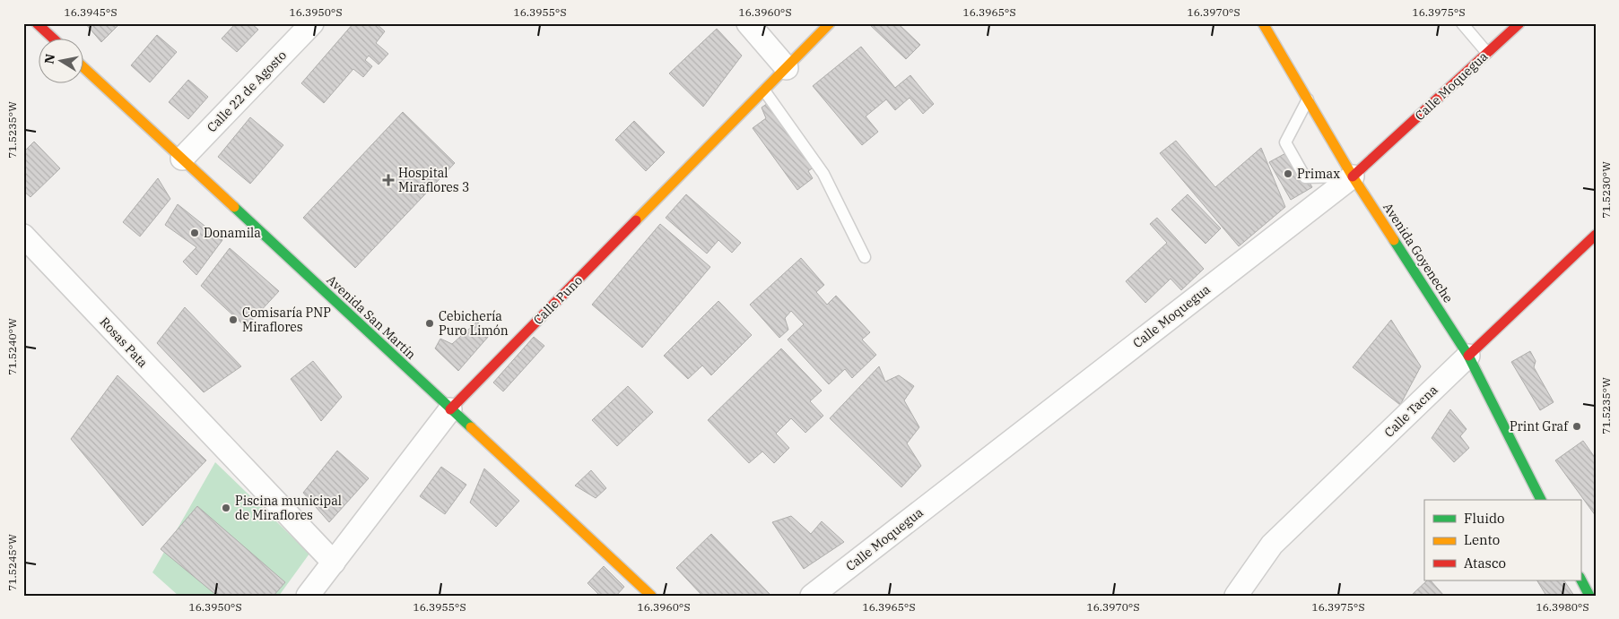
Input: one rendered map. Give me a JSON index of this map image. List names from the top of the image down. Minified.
{"streets":{"street":["Calle Moquegua","Calle 22 de Agosto","Avenida Goyeneche","Calle Puno","Avenida San Martín","Rosas Pata","Calle Tacna"]},"crossings":[["Calle Moquegua","Avenida Goyeneche"],["Calle 22 de Agosto","Avenida San Martín"],["Avenida Goyeneche","Calle Tacna"],["Calle Puno","Avenida San Martín"],["Calle Puno","Rosas Pata"]],"places":{"other":["Primax","Donamila","Comisaría PNP Miraflores","Cebichería Puro Limón","Print Graf","Piscina municipal de Miraflores"],"health":["Hospital Miraflores 3"]},"legend":["Fluido","Lento","Atasco"],"north":"left","coordinates":["16.3945°S","16.3950°S","16.3955°S","16.3960°S","16.3965°S","16.3970°S","16.3975°S","71.5235°W","71.5230°W","71.5240°W","71.5245°W","16.3980°S"]}
